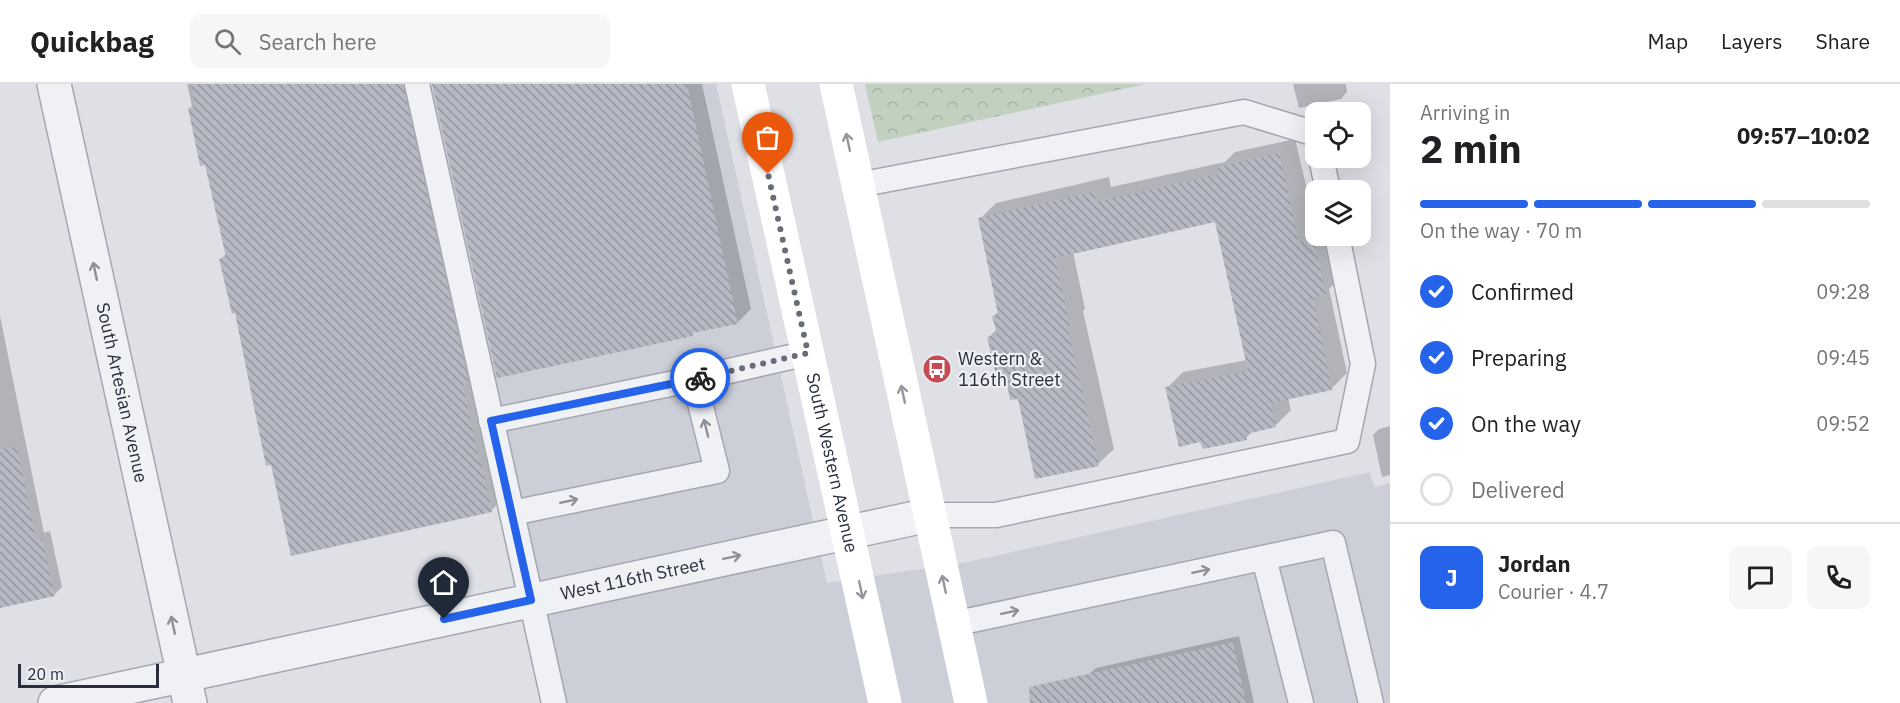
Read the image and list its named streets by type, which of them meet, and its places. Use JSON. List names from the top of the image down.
{
  "streets": {
    "main road": ["South Western Avenue"],
    "street": ["South Artesian Avenue", "West 116th Street"]
  },
  "crossings": [
    ["South Artesian Avenue", "West 116th Street"],
    ["South Western Avenue", "West 116th Street"]
  ],
  "one_way": ["South Artesian Avenue", "West 116th Street"],
  "places": {
    "bus stop": ["Western & 116th Street"]
  },
  "scale_bar": "20 m",
  "page": {
    "header": "Quickbag",
    "search": "Search here",
    "nav": ["Map", "Layers", "Share"],
    "heading": ["2 min", "Arriving in", "09:57–10:02"],
    "panel": ["Jordan", "Courier · 4.7"],
    "bar": "On the way · 70 m",
    "list": [
      ["Confirmed", "09:28"],
      ["Preparing", "09:45"],
      ["On the way", "09:52"],
      "Delivered"
    ],
    "round": "J",
    "scale": "20 m"
  }
}
